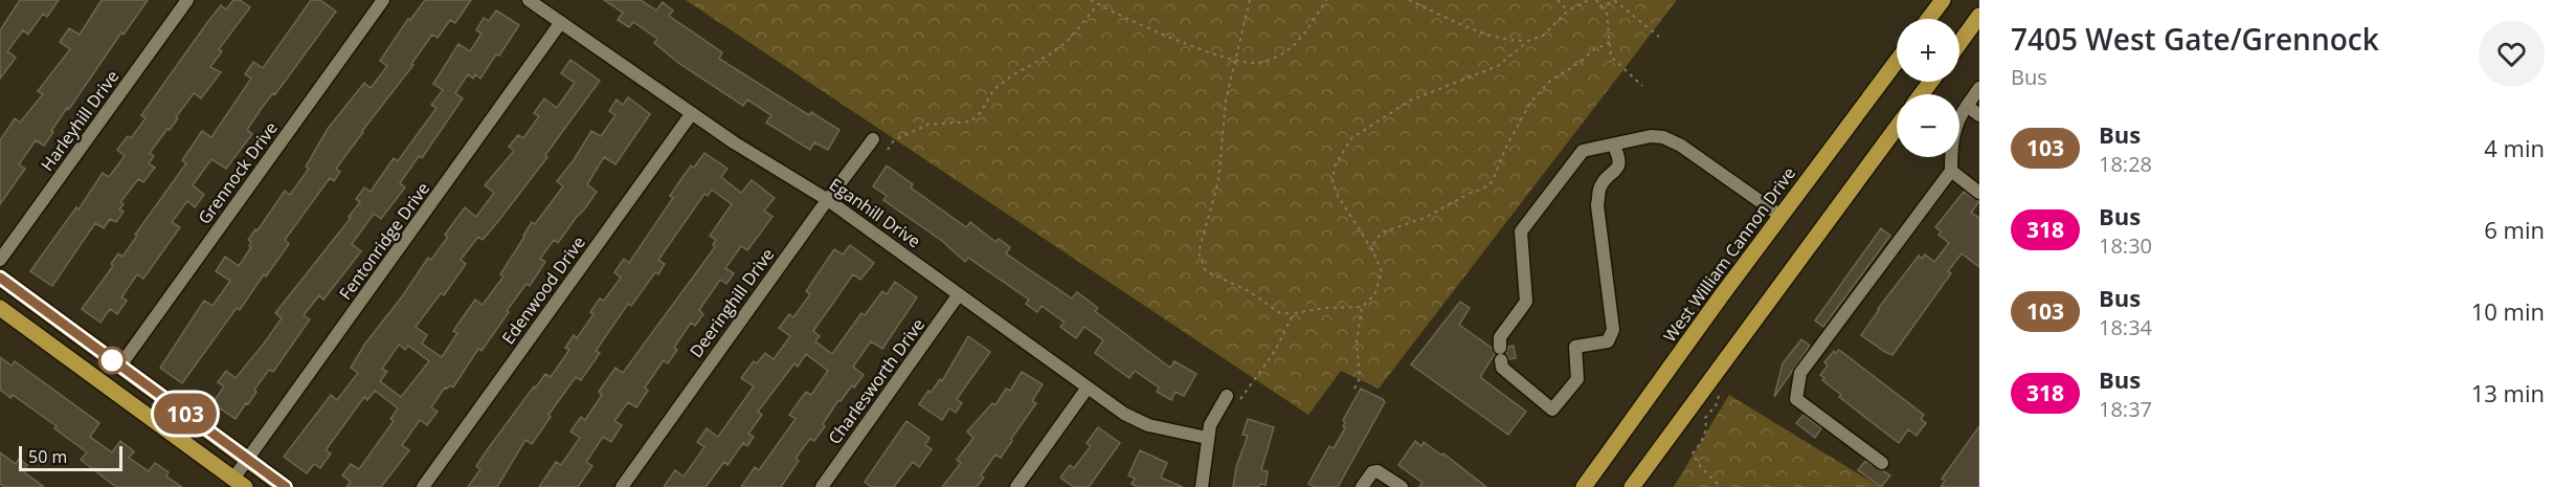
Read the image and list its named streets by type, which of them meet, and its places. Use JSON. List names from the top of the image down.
{
  "streets": {
    "main road": ["West William Cannon Drive"],
    "street": [
      "Harleyhill Drive",
      "Grennock Drive",
      "Eganhill Drive",
      "Fentonridge Drive",
      "Edenwood Drive",
      "Deeringhill Drive",
      "Charlesworth Drive"
    ]
  },
  "crossings": [
    ["Eganhill Drive", "Fentonridge Drive"],
    ["Eganhill Drive", "Edenwood Drive"],
    ["Eganhill Drive", "Deeringhill Drive"],
    ["Eganhill Drive", "Charlesworth Drive"]
  ],
  "lines": ["bus line 103"],
  "scale_bar": "50 m",
  "page": {
    "on_map": "103",
    "heading": ["7405 West Gate/Grennock", "Bus"],
    "map_buttons": ["+", "−"],
    "list": [
      {
        "mark": "103",
        "name": "Bus",
        "note": "18:28",
        "value": "4 min"
      },
      {
        "mark": "318",
        "name": "Bus",
        "note": "18:30",
        "value": "6 min"
      },
      {
        "mark": "103",
        "name": "Bus",
        "note": "18:34",
        "value": "10 min"
      },
      {
        "mark": "318",
        "name": "Bus",
        "note": "18:37",
        "value": "13 min"
      }
    ],
    "scale": "50 m"
  }
}
